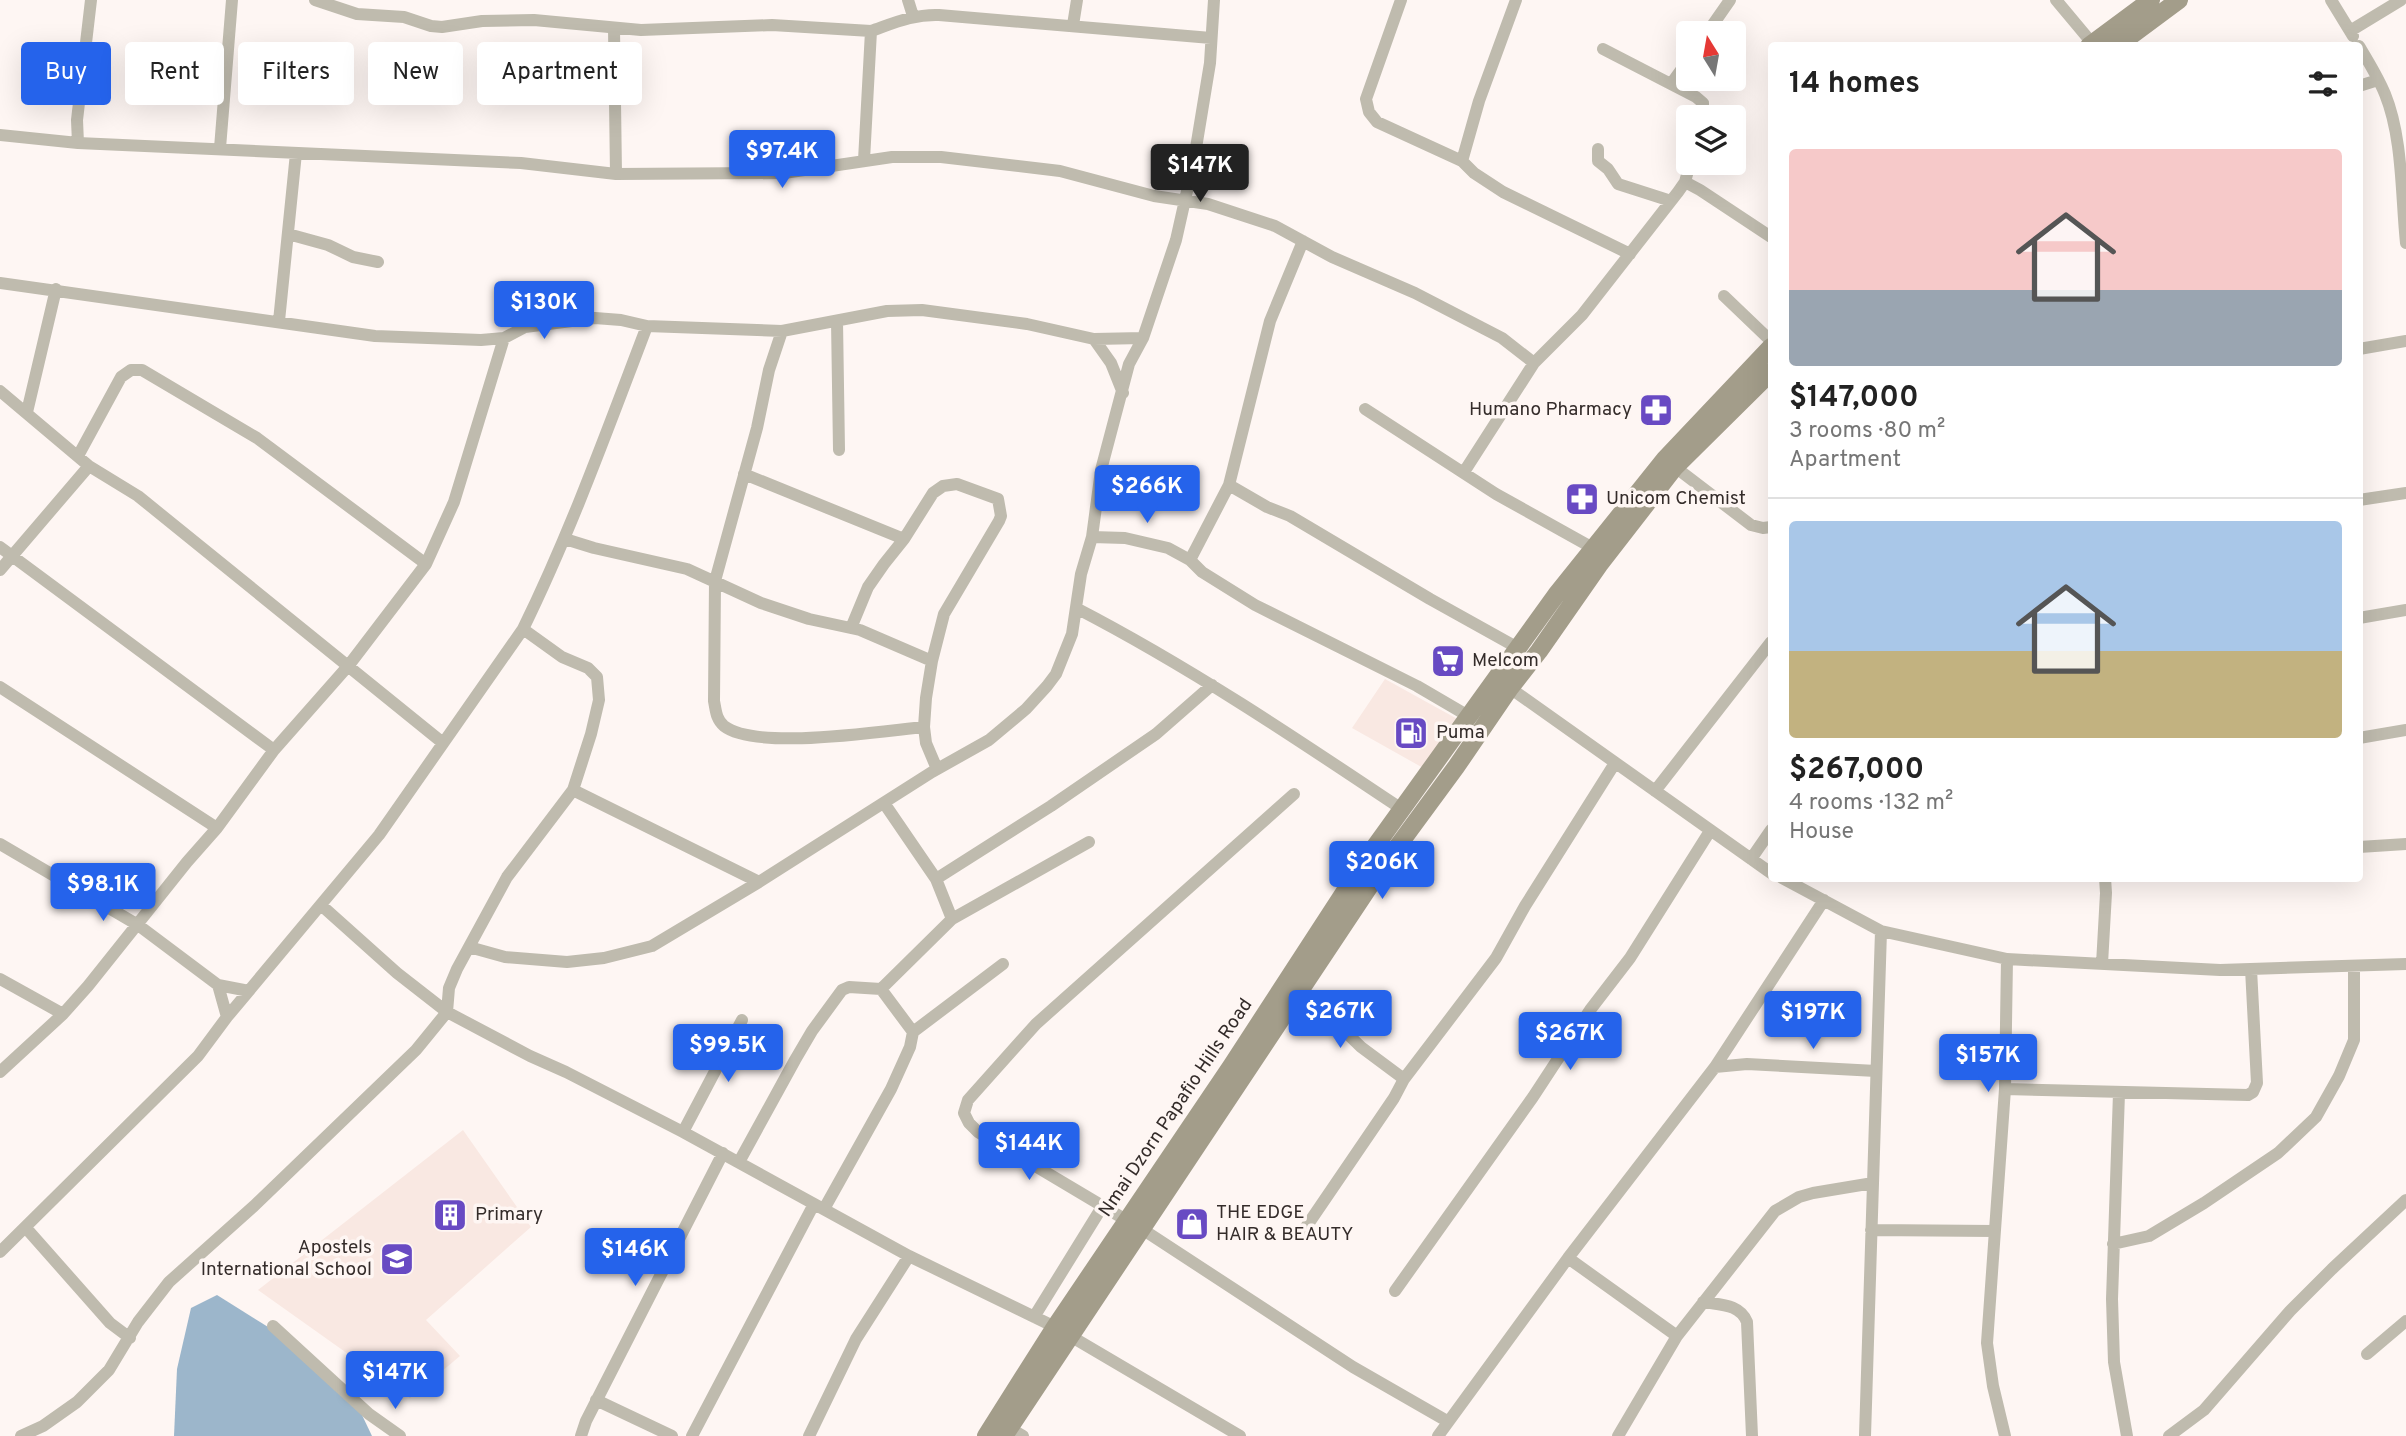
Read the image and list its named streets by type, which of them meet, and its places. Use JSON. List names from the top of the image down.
{
  "streets": {
    "street": ["Nmai Dzorn Papafio Hills Road"]
  },
  "places": {
    "pharmacy": ["Humano Pharmacy", "Unicom Chemist"],
    "supermarket": ["Melcom"],
    "fuel station": ["Puma"],
    "building": ["Primary"],
    "shop": ["THE EDGE HAIR & BEAUTY"],
    "school or university": ["Apostels International School"]
  },
  "north": "top",
  "page": {
    "chip": [
      "Buy",
      "Rent",
      "Filters",
      "New",
      "Apartment"
    ],
    "heading": "14 homes",
    "list": [
      {
        "name": "$147,000",
        "note": "3 rooms · 80 m² · Apartment"
      },
      {
        "name": "$267,000",
        "note": "4 rooms · 132 m² · House"
      }
    ],
    "price": [
      "$97.4K",
      "$147K",
      "$130K",
      "$266K",
      "$206K",
      "$98.1K",
      "$267K",
      "$197K",
      "$267K",
      "$99.5K",
      "$157K",
      "$144K",
      "$146K",
      "$147K"
    ]
  }
}
